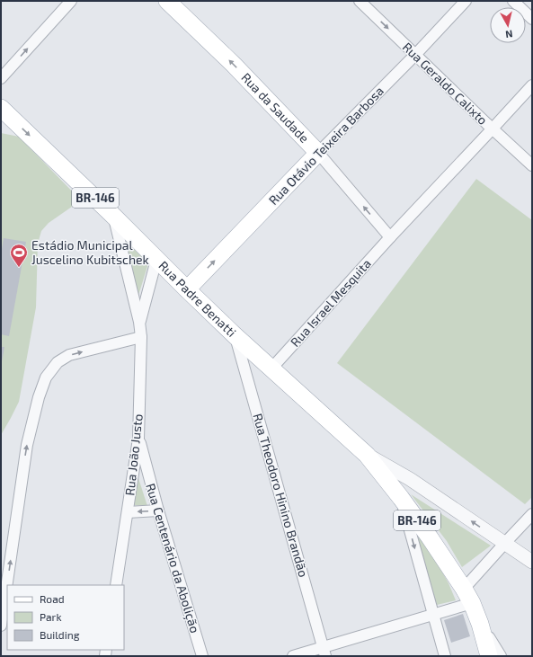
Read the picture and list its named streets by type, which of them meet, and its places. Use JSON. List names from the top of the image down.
{
  "streets": {
    "main road": [
      "Rua da Saudade",
      "Rua Otávio Teixeira Barbosa",
      "BR-146",
      "Rua Padre Benatti"
    ],
    "street": [
      "Rua Geraldo Calixto",
      "Rua Israel Mesquita",
      "Rua João Justo",
      "Rua Theodoro Hinino Brandão",
      "Rua Centenário da Abolição"
    ]
  },
  "crossings": [
    ["Rua Geraldo Calixto", "Rua Otávio Teixeira Barbosa"],
    ["Rua Geraldo Calixto", "Rua Israel Mesquita"],
    ["Rua da Saudade", "Rua Otávio Teixeira Barbosa"],
    ["Rua da Saudade", "Rua Israel Mesquita"],
    ["Rua Otávio Teixeira Barbosa", "Rua Padre Benatti"],
    ["BR-146", "Rua Padre Benatti"],
    ["BR-146", "Rua Israel Mesquita"],
    ["Rua Padre Benatti", "Rua Israel Mesquita"],
    ["Rua Padre Benatti", "Rua João Justo"],
    ["Rua Padre Benatti", "Rua Theodoro Hinino Brandão"],
    ["Rua João Justo", "Rua Centenário da Abolição"]
  ],
  "one_way": ["Rua da Saudade", "Rua Otávio Teixeira Barbosa", "Rua Padre Benatti"],
  "places": {
    "sports": ["Estádio Municipal Juscelino Kubitschek"]
  },
  "legend": ["Road", "Park", "Building"],
  "north": "bottom"
}
